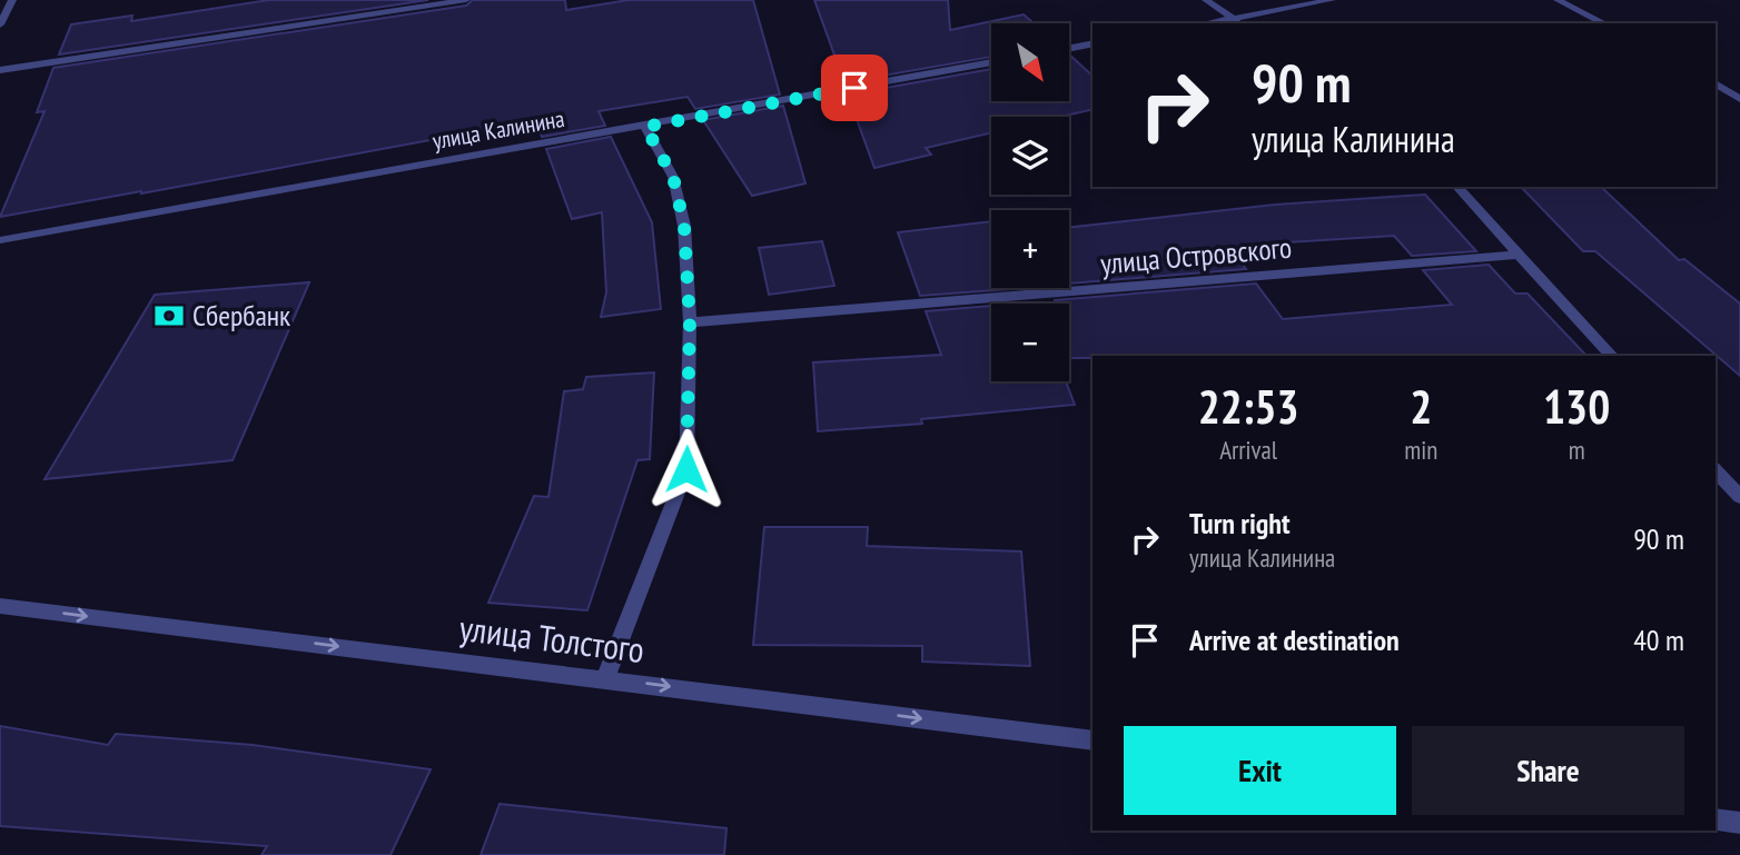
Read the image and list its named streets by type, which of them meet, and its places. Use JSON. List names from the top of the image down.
{
  "streets": {
    "street": ["улица Калинина", "улица Островского", "улица Толстого"]
  },
  "one_way": ["улица Толстого"],
  "places": {
    "bank": ["Сбербанк"]
  },
  "north": "bottom right",
  "page": {
    "map_buttons": ["+", "−"],
    "turn": ["90 m", "улица Калинина"],
    "eta": [
      "22:53",
      "Arrival",
      "2",
      "min",
      "130",
      "m"
    ],
    "list": [
      {
        "name": "Turn right",
        "note": "улица Калинина",
        "value": "90 m"
      },
      {
        "name": "Arrive at destination",
        "value": "40 m"
      }
    ],
    "buttons": ["Exit", "Share"]
  }
}
